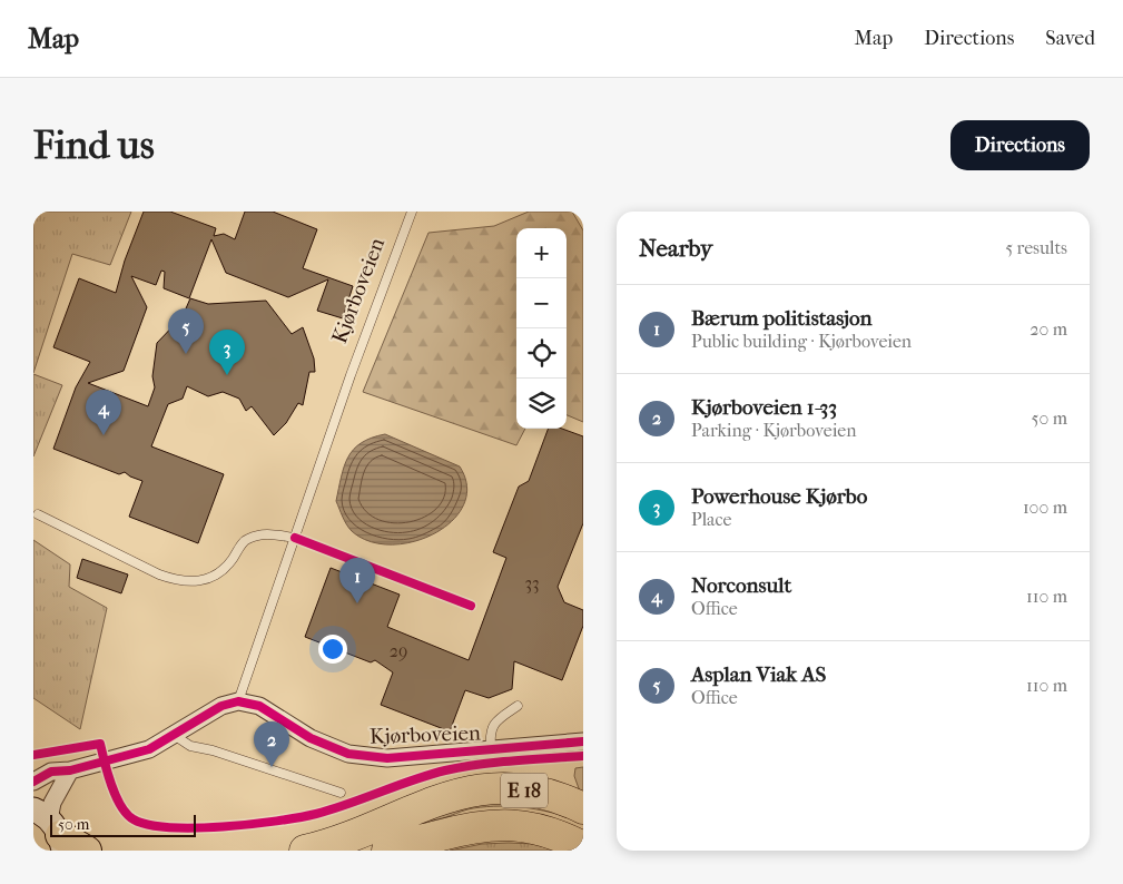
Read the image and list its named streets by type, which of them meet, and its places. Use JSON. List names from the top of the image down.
{
  "streets": {
    "highway": ["E 18"],
    "street": ["Kjørboveien"]
  },
  "house_numbers": ["33", "29"],
  "scale_bar": "50 m",
  "page": {
    "header": "Map",
    "nav": ["Map", "Directions", "Saved"],
    "buttons": "Directions",
    "title": "Find us",
    "heading": ["Nearby", "5 results"],
    "map_buttons": ["+", "−"],
    "list": [
      {
        "mark": "1",
        "name": "Bærum politistasjon",
        "note": "Public building · Kjørboveien",
        "value": "20 m"
      },
      {
        "mark": "2",
        "name": "Kjørboveien 1-33",
        "note": "Parking · Kjørboveien",
        "value": "50 m"
      },
      {
        "mark": "3",
        "name": "Powerhouse Kjørbo",
        "note": "Place",
        "value": "100 m"
      },
      {
        "mark": "4",
        "name": "Norconsult",
        "note": "Office",
        "value": "110 m"
      },
      {
        "mark": "5",
        "name": "Asplan Viak AS",
        "note": "Office",
        "value": "110 m"
      }
    ],
    "pins": [
      "5",
      "3",
      "4",
      "1",
      "2"
    ],
    "scale": "50 m"
  }
}
